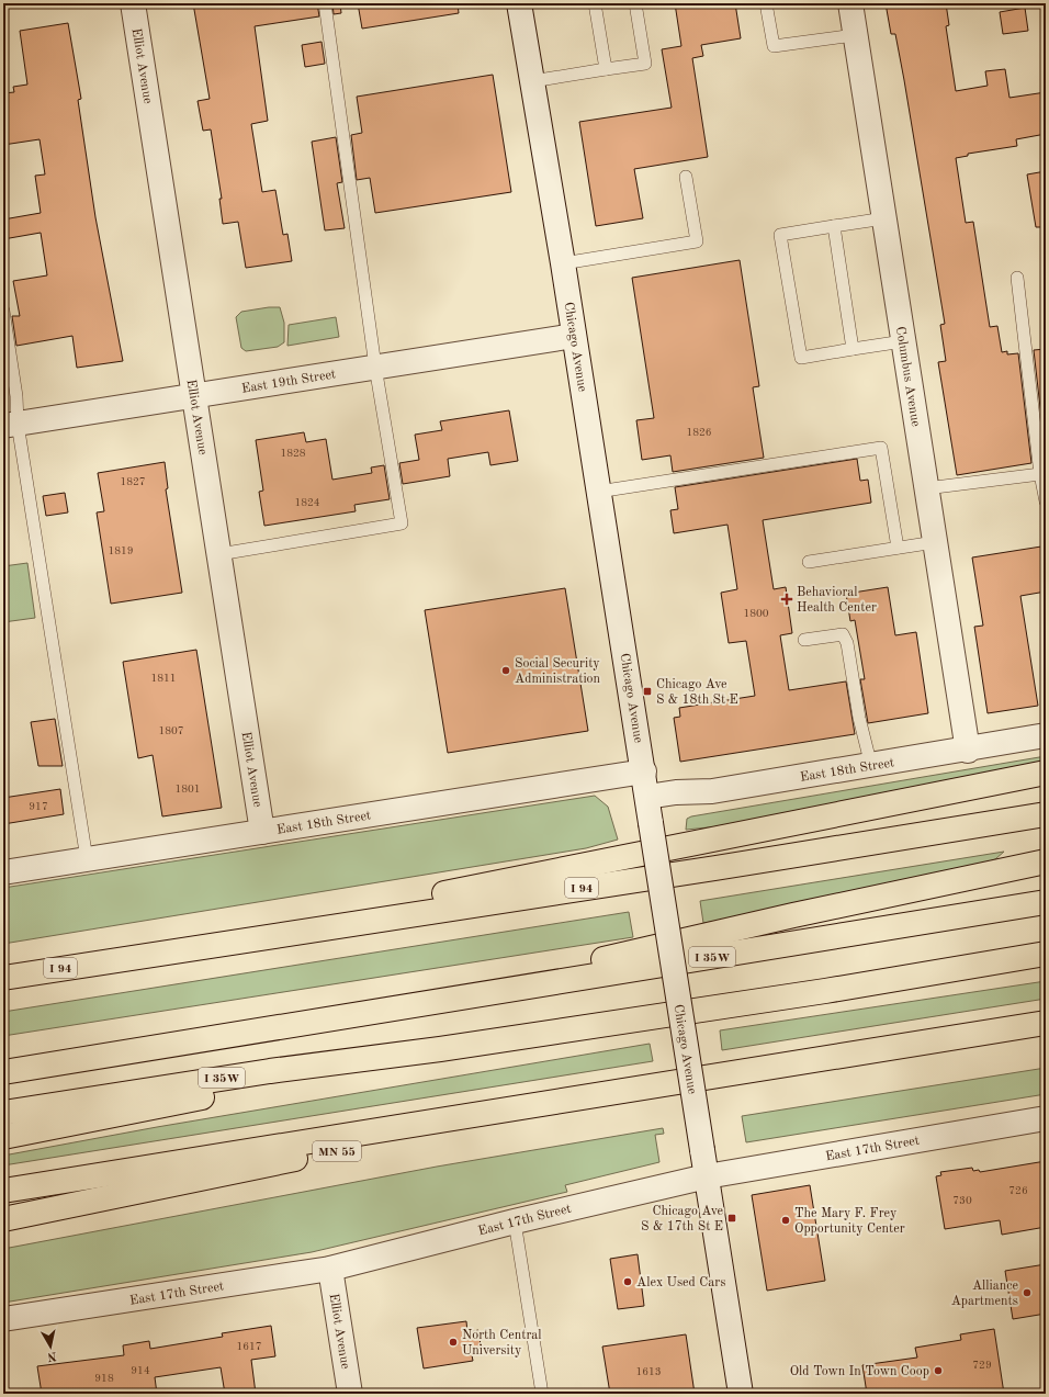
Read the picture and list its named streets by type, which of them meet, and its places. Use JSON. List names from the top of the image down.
{
  "streets": {
    "highway": ["I 94", "I 35W", "MN 55"],
    "street": [
      "Elliot Avenue",
      "Chicago Avenue",
      "Columbus Avenue",
      "East 19th Street",
      "East 18th Street",
      "East 17th Street"
    ]
  },
  "crossings": [
    ["Elliot Avenue", "East 19th Street"],
    ["Elliot Avenue", "East 18th Street"],
    ["Elliot Avenue", "East 17th Street"],
    ["Chicago Avenue", "East 19th Street"],
    ["Chicago Avenue", "East 18th Street"],
    ["Chicago Avenue", "East 17th Street"],
    ["Columbus Avenue", "East 18th Street"]
  ],
  "places": {
    "health": ["Behavioral Health Center"],
    "other": [
      "Social Security Administration",
      "The Mary F. Frey Opportunity Center",
      "Alex Used Cars",
      "Alliance Apartments",
      "North Central University",
      "Old Town In Town Coop"
    ],
    "transit": ["Chicago Ave S & 18th St E", "Chicago Ave S & 17th St E"]
  },
  "house_numbers": [
    "1826",
    "1828",
    "1827",
    "1824",
    "1819",
    "1800",
    "1811",
    "1807",
    "1801",
    "917",
    "726",
    "730",
    "1617",
    "729",
    "914",
    "1613",
    "918"
  ],
  "north": "bottom"
}
